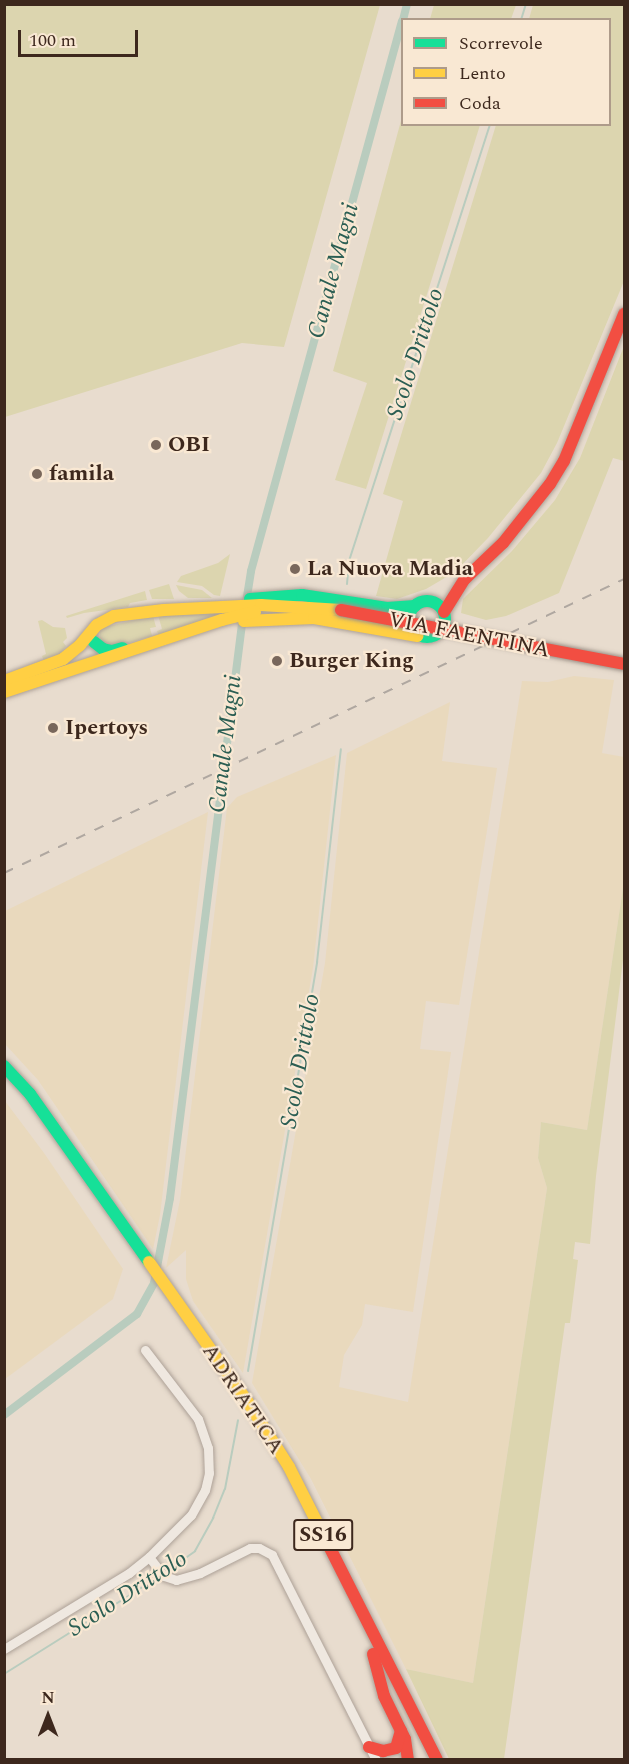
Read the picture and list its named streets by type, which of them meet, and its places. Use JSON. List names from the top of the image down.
{
  "streets": {
    "main road": ["VIA FAENTINA", "ADRIATICA", "SS16"]
  },
  "water": ["Canale Magni", "Scolo Drittolo"],
  "places": [
    "OBI",
    "famila",
    "La Nuova Madia",
    "Burger King",
    "Ipertoys"
  ],
  "legend": ["Scorrevole", "Lento", "Coda"],
  "scale_bar": "100 m",
  "north": "top"
}
